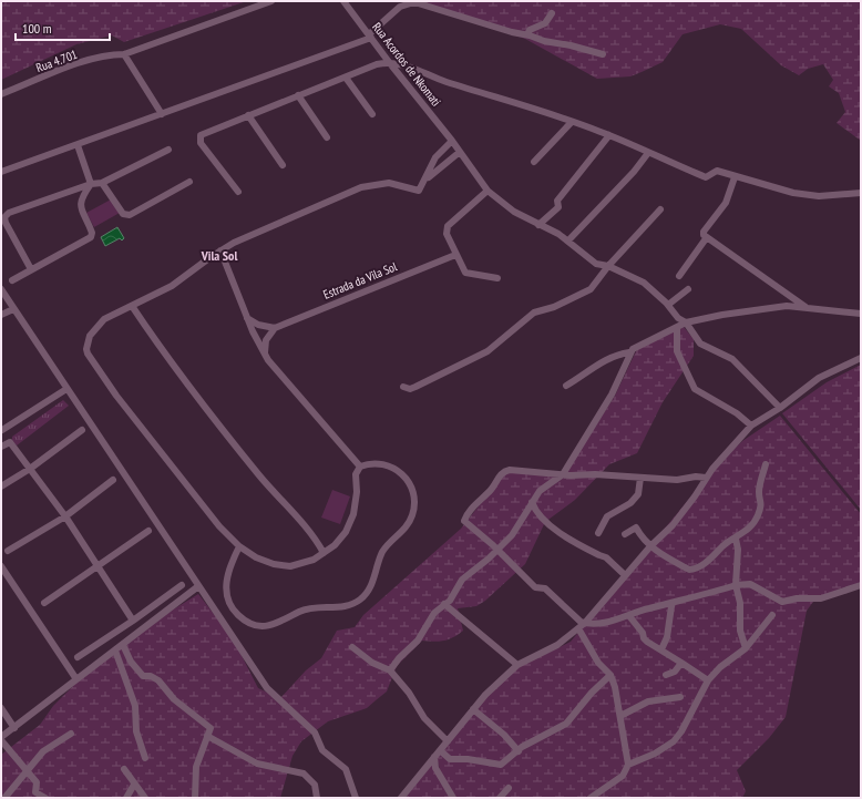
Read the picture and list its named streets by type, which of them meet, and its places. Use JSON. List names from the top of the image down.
{
  "streets": {
    "street": ["Rua 4.701", "Rua Acordos de Nkomati", "Estrada da Vila Sol"]
  },
  "districts": ["Vila Sol"],
  "scale_bar": "100 m"
}
